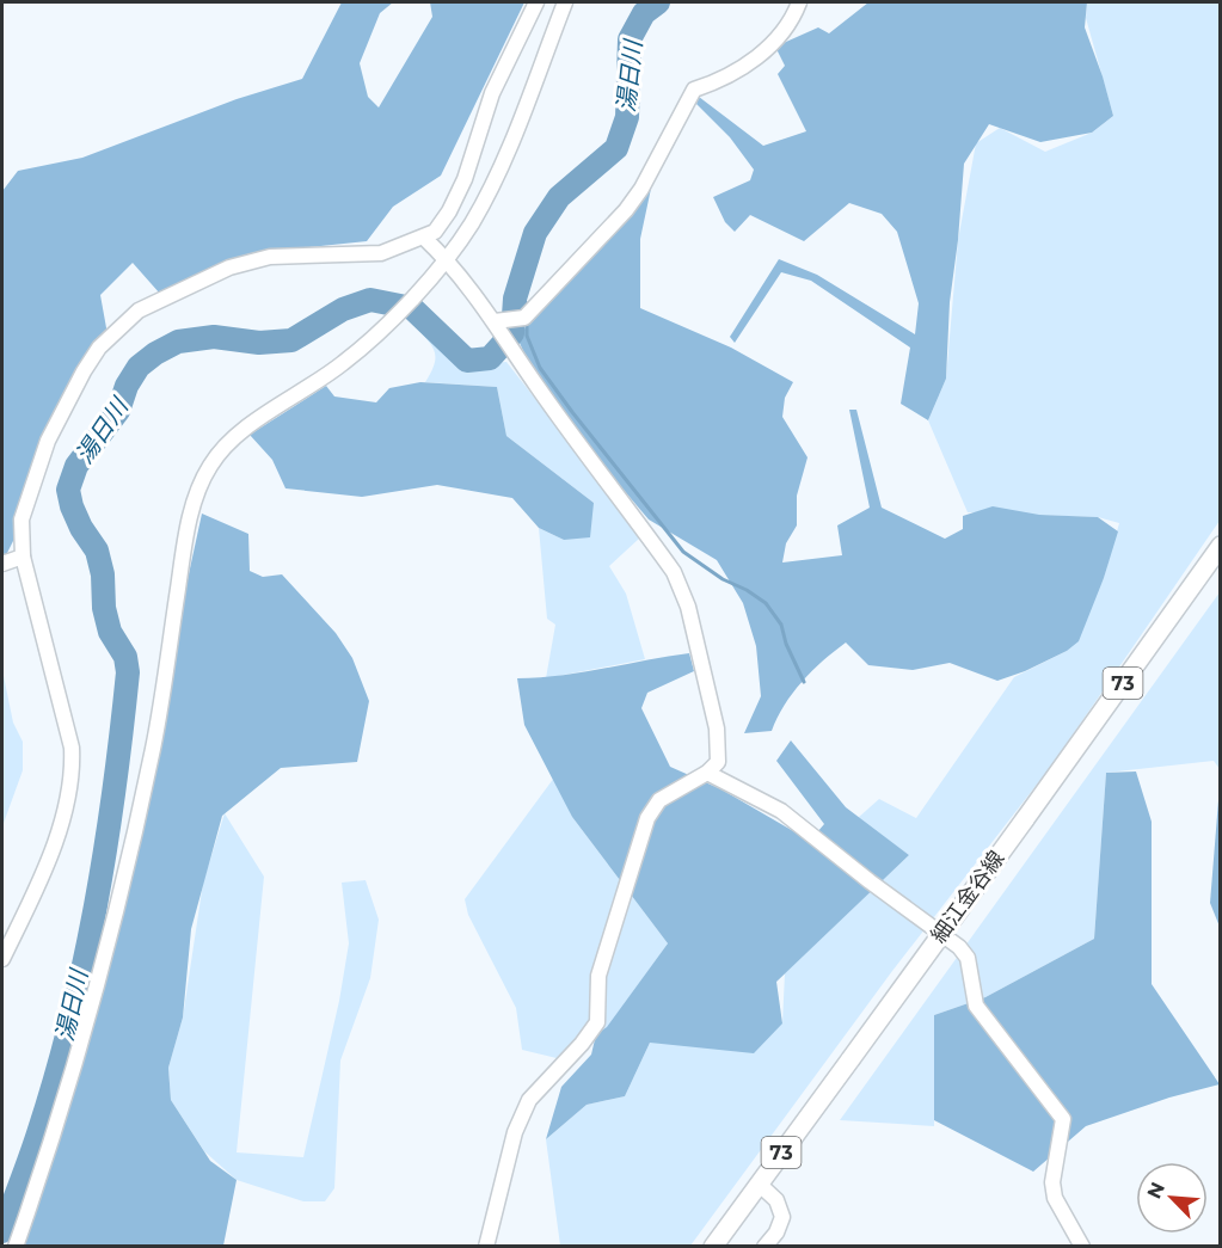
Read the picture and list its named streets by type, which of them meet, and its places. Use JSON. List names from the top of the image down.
{
  "streets": {
    "main road": ["73", "細江金谷線"]
  },
  "water": ["湯日川"],
  "north": "top left"
}
